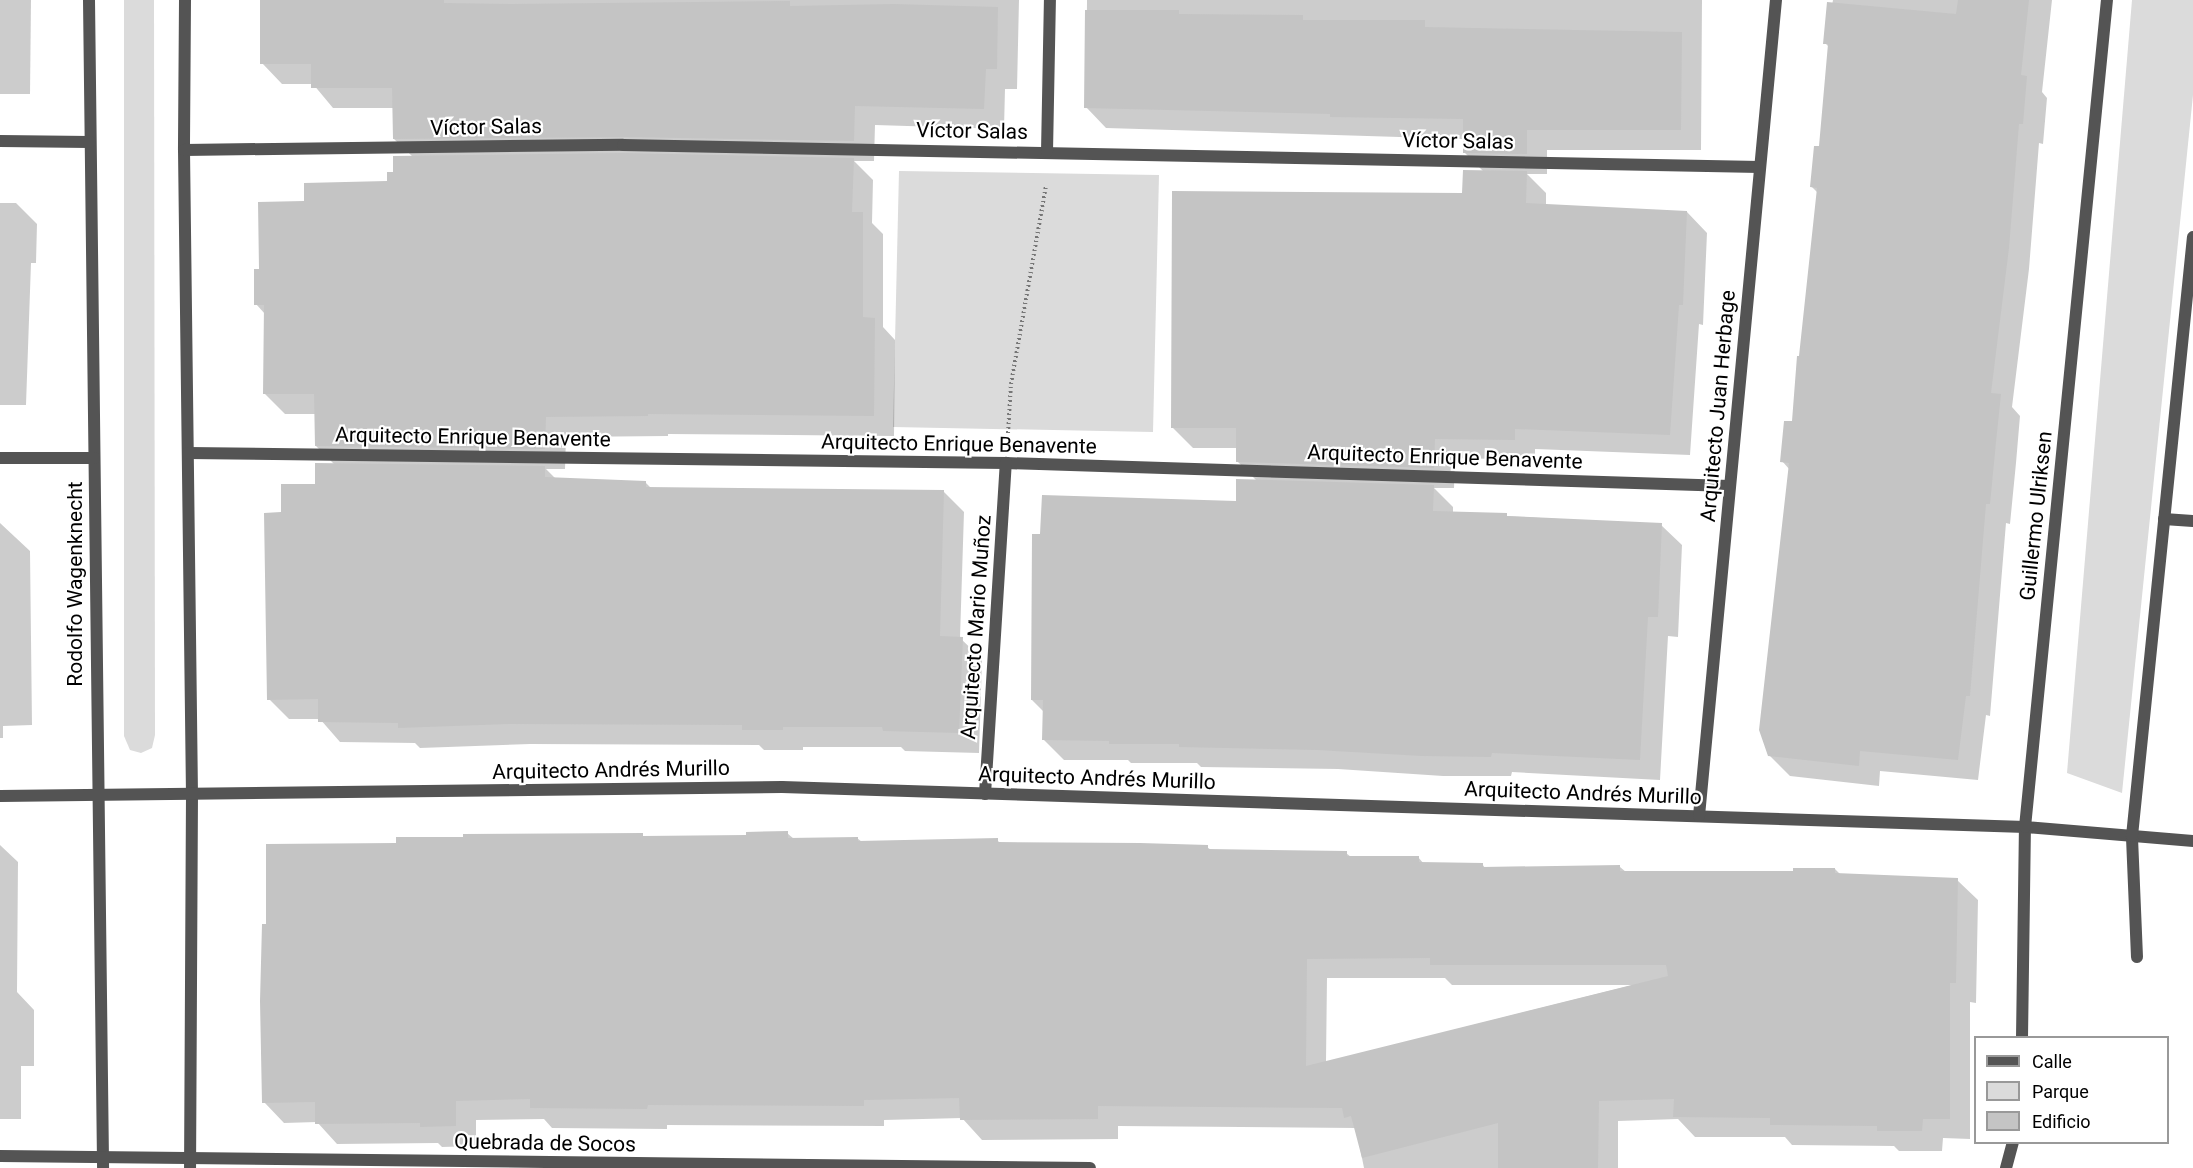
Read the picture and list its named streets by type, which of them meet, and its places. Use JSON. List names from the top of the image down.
{
  "streets": {
    "street": [
      "Víctor Salas",
      "Arquitecto Juan Herbage",
      "Arquitecto Enrique Benavente",
      "Guillermo Ulriksen",
      "Rodolfo Wagenknecht",
      "Arquitecto Mario Muñoz",
      "Arquitecto Andrés Murillo",
      "Quebrada de Socos"
    ]
  },
  "crossings": [
    ["Víctor Salas", "Arquitecto Juan Herbage"],
    ["Arquitecto Juan Herbage", "Arquitecto Enrique Benavente"],
    ["Arquitecto Juan Herbage", "Arquitecto Andrés Murillo"],
    ["Arquitecto Enrique Benavente", "Arquitecto Mario Muñoz"],
    ["Guillermo Ulriksen", "Arquitecto Andrés Murillo"],
    ["Rodolfo Wagenknecht", "Arquitecto Andrés Murillo"],
    ["Rodolfo Wagenknecht", "Quebrada de Socos"],
    ["Arquitecto Mario Muñoz", "Arquitecto Andrés Murillo"]
  ],
  "legend": ["Calle", "Parque", "Edificio"]
}
